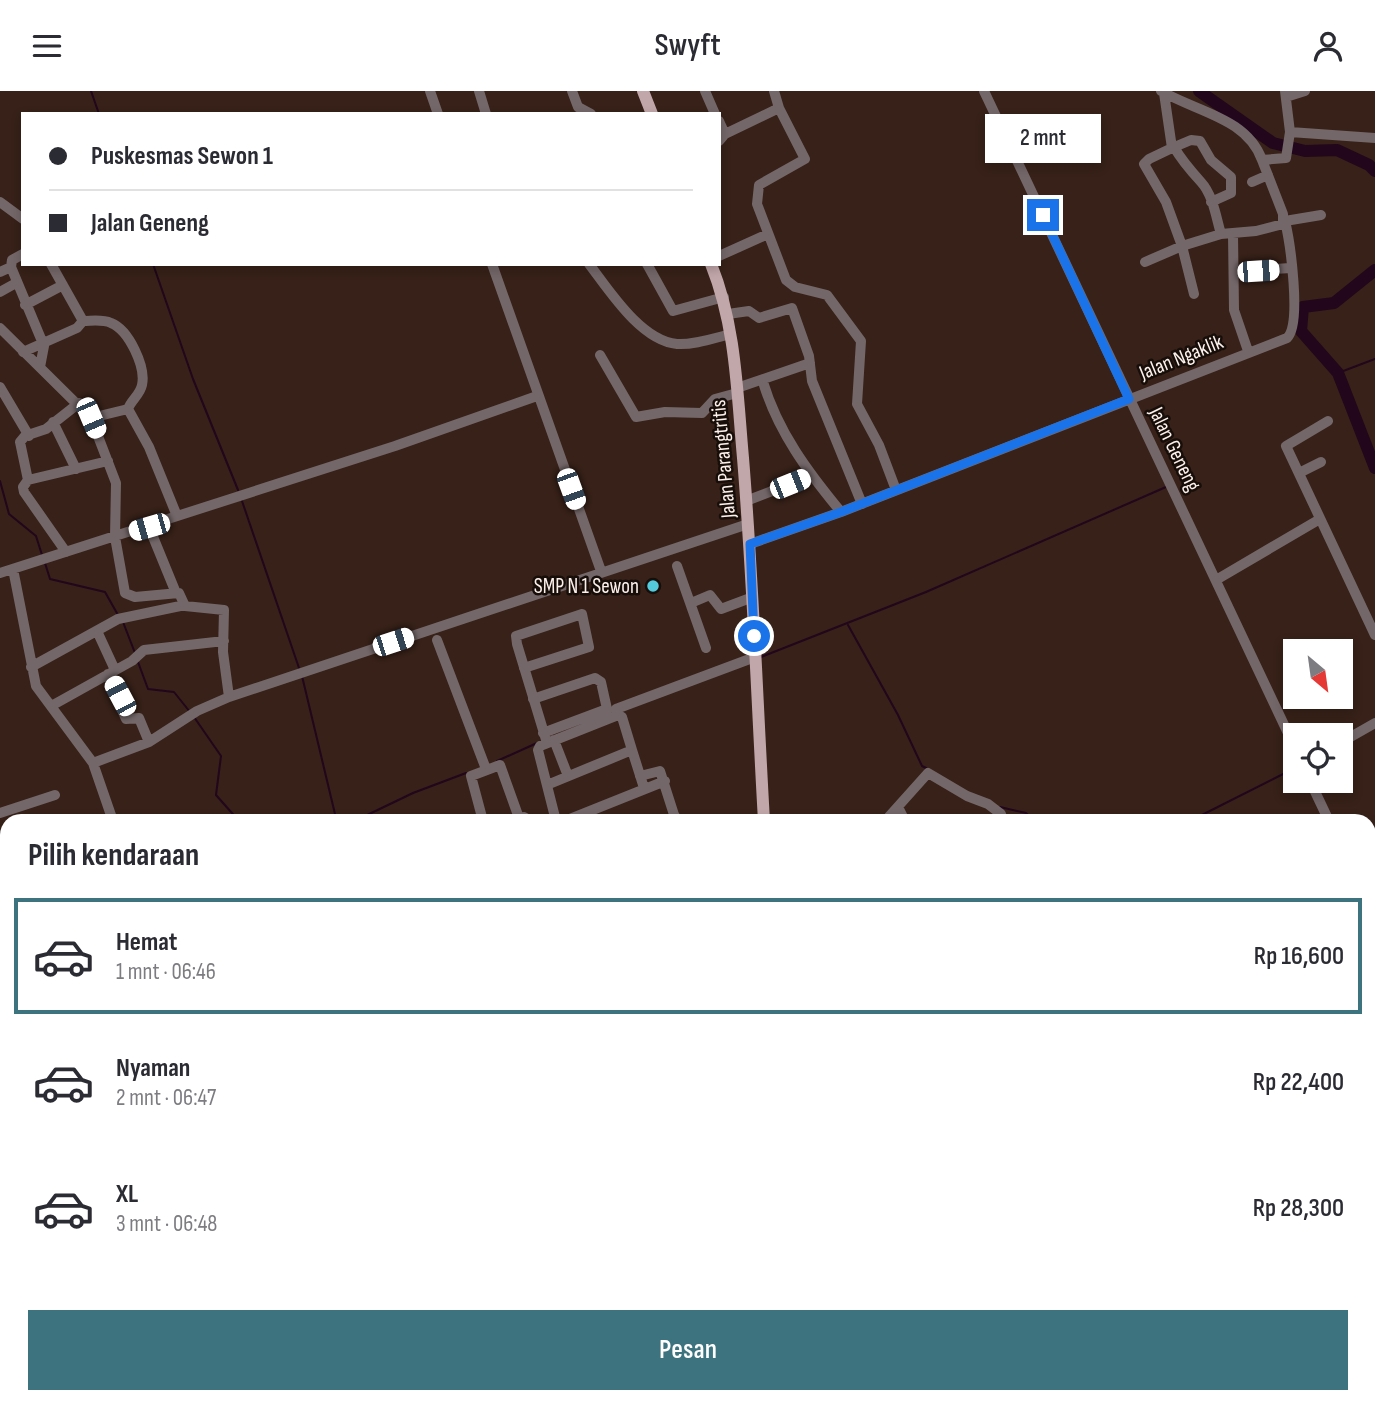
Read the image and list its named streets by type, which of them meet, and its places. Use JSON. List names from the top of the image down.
{
  "streets": {
    "main road": ["Jalan Parangtritis"],
    "street": ["Jalan Ngaklik", "Jalan Geneng"]
  },
  "crossings": [
    ["Jalan Ngaklik", "Jalan Geneng"],
    ["Jalan Ngaklik", "Jalan Parangtritis"]
  ],
  "places": ["SMP N 1 Sewon"],
  "north": "bottom right",
  "page": {
    "header": "Swyft",
    "banner": ["Puskesmas Sewon 1", "Jalan Geneng"],
    "bubble": "2 mnt",
    "heading": "Pilih kendaraan",
    "list": [
      {
        "name": "Hemat",
        "note": "1 mnt · 06:46",
        "value": "Rp 16,600"
      },
      {
        "name": "Nyaman",
        "note": "2 mnt · 06:47",
        "value": "Rp 22,400"
      },
      {
        "name": "XL",
        "note": "3 mnt · 06:48",
        "value": "Rp 28,300"
      }
    ],
    "buttons": "Pesan"
  }
}
